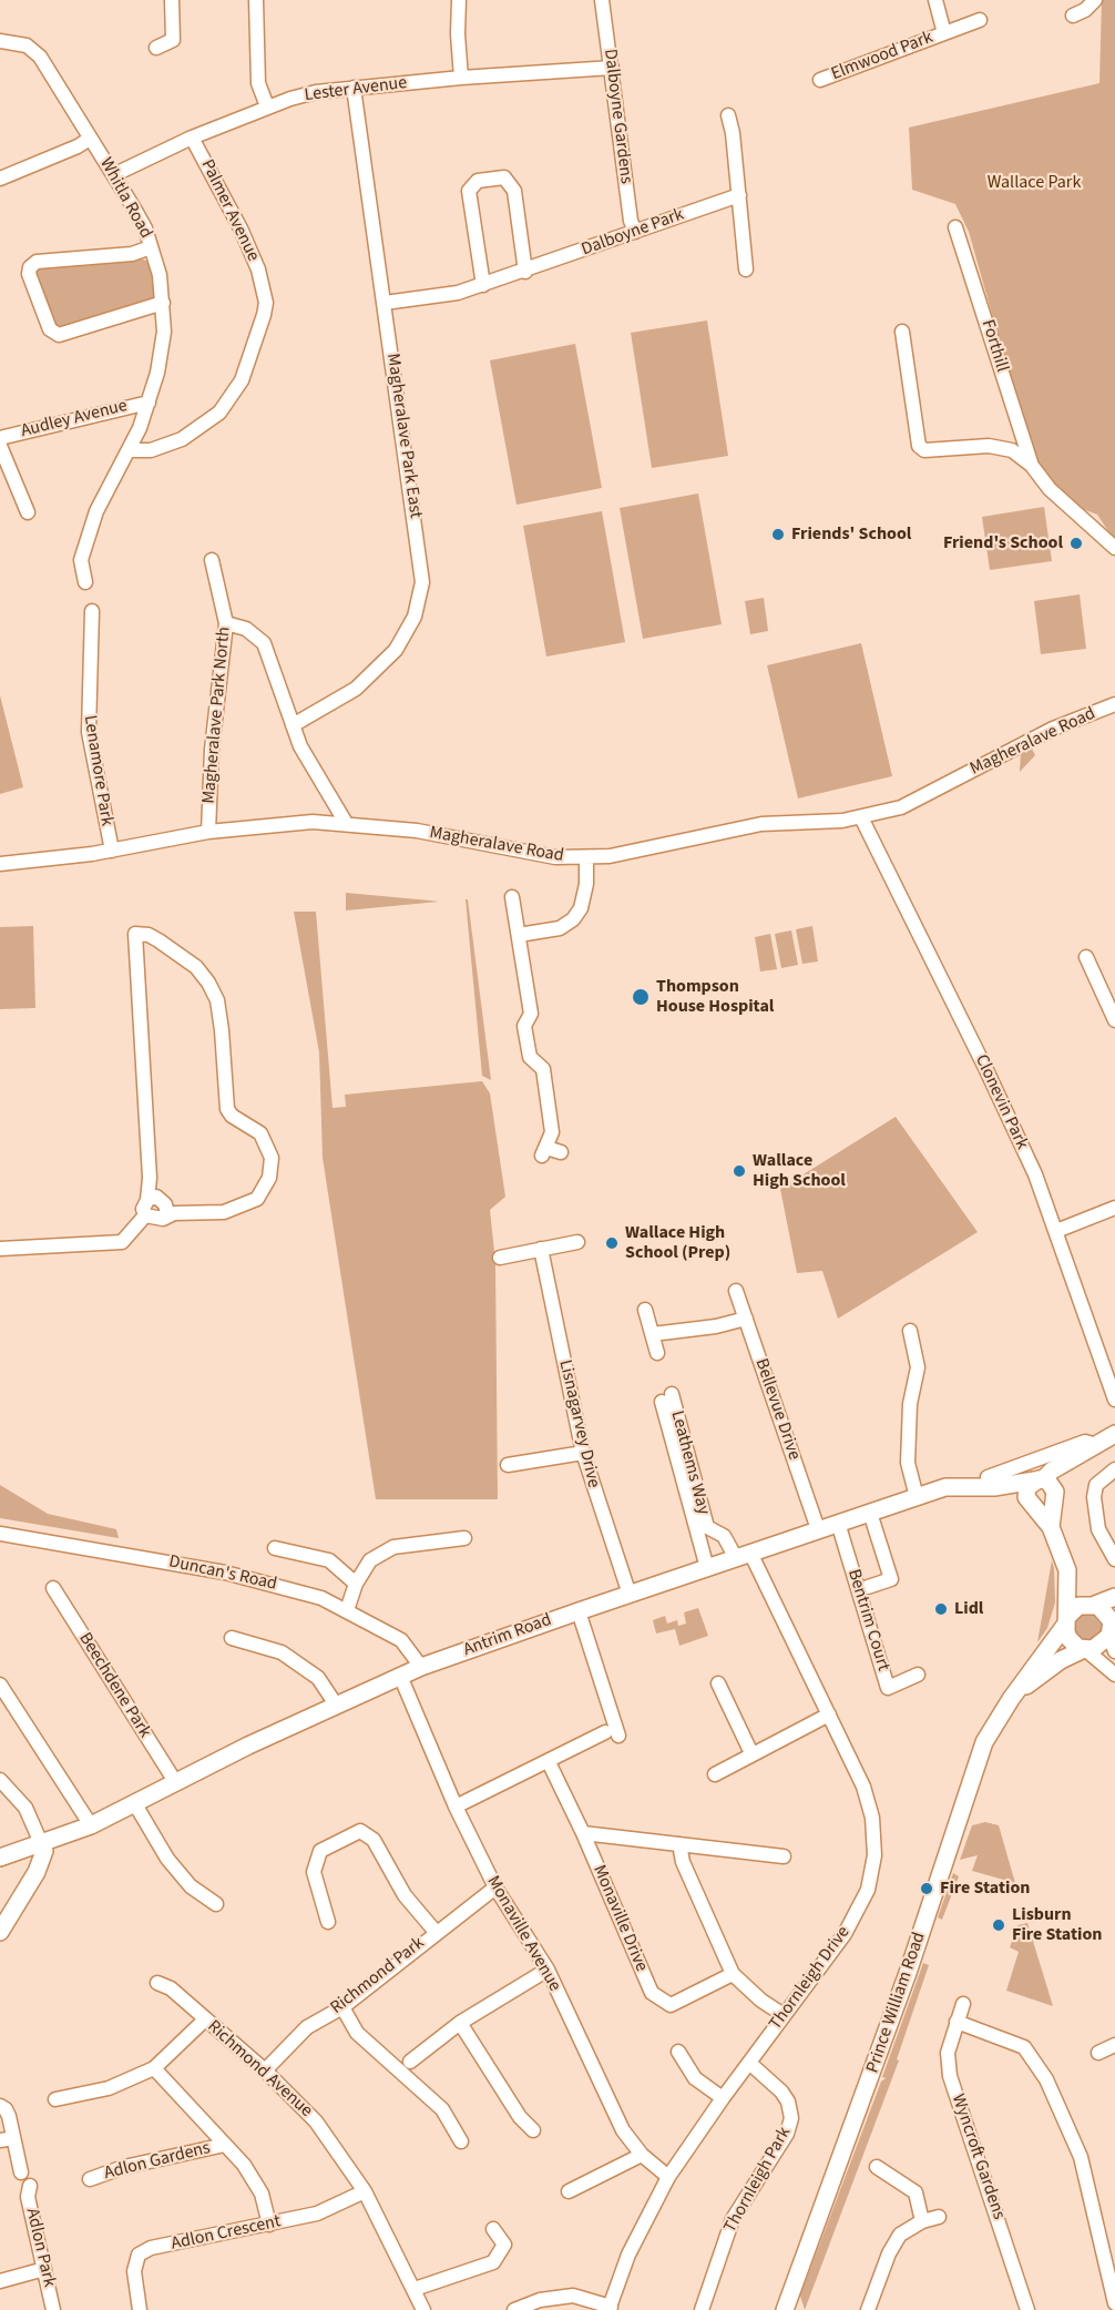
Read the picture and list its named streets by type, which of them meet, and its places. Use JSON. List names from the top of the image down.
{
  "streets": {
    "main road": ["Antrim Road", "Prince William Road"],
    "street": [
      "Elmwood Park",
      "Lester Avenue",
      "Dalboyne Gardens",
      "Whitla Road",
      "Palmer Avenue",
      "Dalboyne Park",
      "Forthill",
      "Audley Avenue",
      "Magheralave Park East",
      "Magheralave Park North",
      "Magheralave Road",
      "Lenamore Park",
      "Clonevin Park",
      "Bellevue Drive",
      "Lisnagarvey Drive",
      "Leathems Way",
      "Duncan's Road",
      "Bentrim Court",
      "Beechdene Park",
      "Monaville Drive",
      "Monaville Avenue",
      "Richmond Park",
      "Thornleigh Drive",
      "Richmond Avenue",
      "Wyncroft Gardens",
      "Adlon Gardens",
      "Thornleigh Park",
      "Adlon Crescent",
      "Adlon Park"
    ]
  },
  "crossings": [
    ["Lester Avenue", "Dalboyne Gardens"],
    ["Lester Avenue", "Whitla Road"],
    ["Lester Avenue", "Palmer Avenue"],
    ["Lester Avenue", "Magheralave Park East"],
    ["Dalboyne Gardens", "Dalboyne Park"],
    ["Whitla Road", "Palmer Avenue"],
    ["Whitla Road", "Audley Avenue"],
    ["Dalboyne Park", "Magheralave Park East"],
    ["Magheralave Park North", "Magheralave Road"],
    ["Magheralave Road", "Lenamore Park"],
    ["Magheralave Road", "Clonevin Park"],
    ["Bellevue Drive", "Antrim Road"],
    ["Lisnagarvey Drive", "Antrim Road"],
    ["Leathems Way", "Antrim Road"],
    ["Leathems Way", "Thornleigh Drive"],
    ["Duncan's Road", "Antrim Road"],
    ["Bentrim Court", "Antrim Road"],
    ["Antrim Road", "Beechdene Park"],
    ["Antrim Road", "Monaville Avenue"],
    ["Antrim Road", "Thornleigh Drive"],
    ["Monaville Avenue", "Richmond Park"],
    ["Monaville Avenue", "Thornleigh Drive"],
    ["Richmond Park", "Richmond Avenue"],
    ["Thornleigh Drive", "Thornleigh Park"],
    ["Richmond Avenue", "Adlon Crescent"],
    ["Adlon Gardens", "Adlon Crescent"]
  ],
  "parks": ["Wallace Park"],
  "places": [
    "Friends' School",
    "Friend's School",
    "Thompson House Hospital",
    "Wallace High School",
    "Wallace High School (Prep)",
    "Lidl",
    "Fire Station",
    "Lisburn Fire Station"
  ]
}
